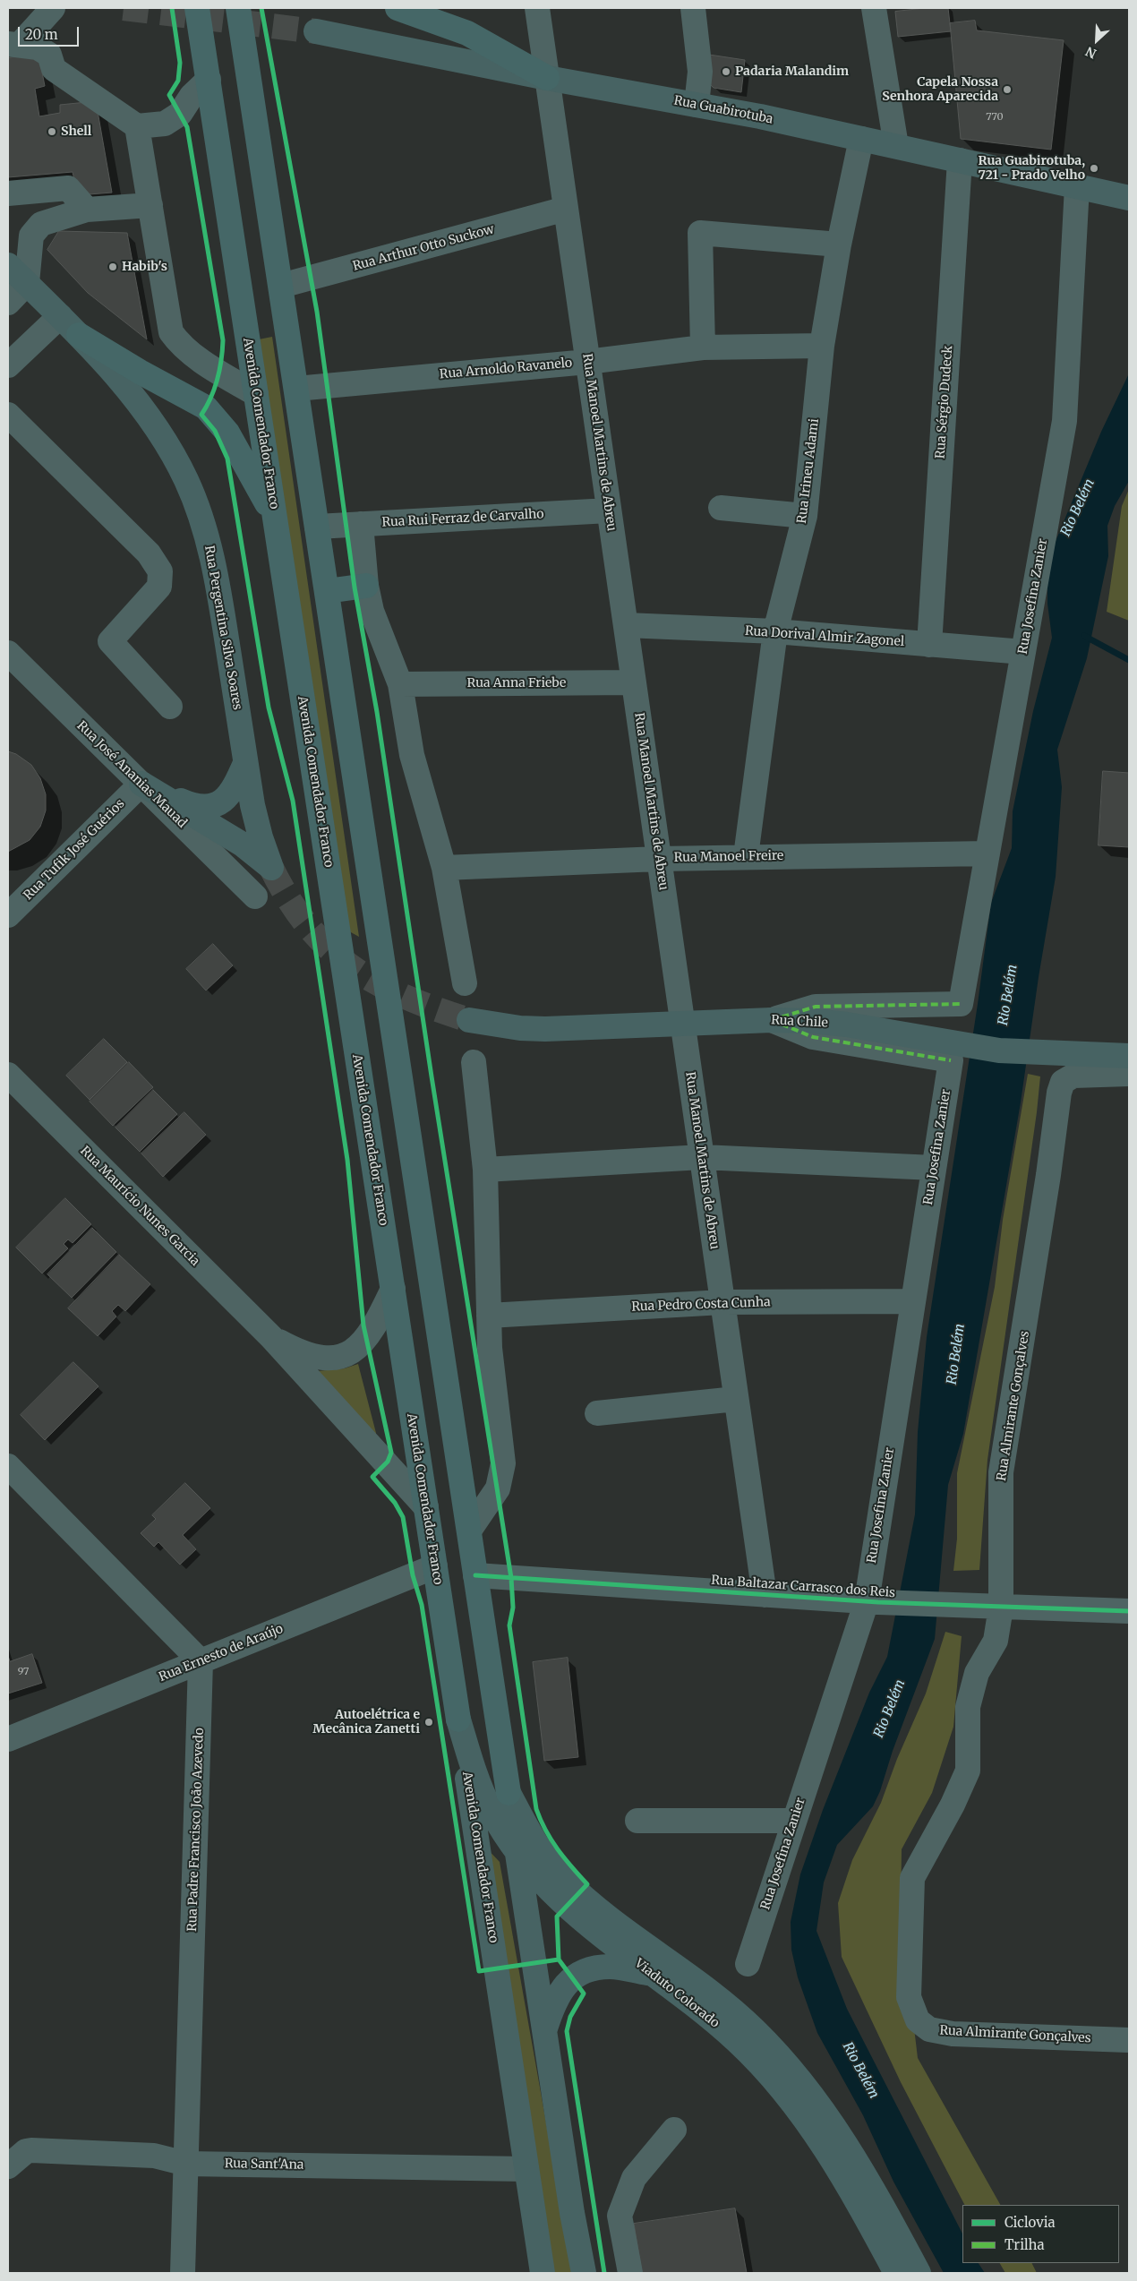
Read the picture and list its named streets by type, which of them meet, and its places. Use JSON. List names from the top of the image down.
{
  "streets": {
    "highway": ["Avenida Comendador Franco"],
    "main road": [
      "Rua Guabirotuba",
      "Rua Pergentina Silva Soares",
      "Rua Chile",
      "Viaduto Colorado"
    ],
    "street": [
      "Rua Arthur Otto Suckow",
      "Rua Arnoldo Ravanelo",
      "Rua Sérgio Dudeck",
      "Rua Manoel Martins de Abreu",
      "Rua Irineu Adami",
      "Rua Rui Ferraz de Carvalho",
      "Rua Josefina Zanier",
      "Rua Dorival Almir Zagonel",
      "Rua Anna Friebe",
      "Rua José Ananias Mauad",
      "Rua Tufik José Guérios",
      "Rua Manoel Freire",
      "Rua Maurício Nunes Garcia",
      "Rua Pedro Costa Cunha",
      "Rua Almirante Gonçalves",
      "Rua Baltazar Carrasco dos Reis",
      "Rua Ernesto de Araújo",
      "Rua Padre Francisco João Azevedo",
      "Rua Sant'Ana"
    ]
  },
  "crossings": [
    ["Rua Guabirotuba", "Rua Sérgio Dudeck"],
    ["Rua Guabirotuba", "Rua Manoel Martins de Abreu"],
    ["Rua Guabirotuba", "Rua Irineu Adami"],
    ["Rua Guabirotuba", "Rua Josefina Zanier"],
    ["Rua Arthur Otto Suckow", "Rua Manoel Martins de Abreu"],
    ["Rua Arnoldo Ravanelo", "Rua Manoel Martins de Abreu"],
    ["Rua Arnoldo Ravanelo", "Rua Irineu Adami"],
    ["Rua Sérgio Dudeck", "Rua Dorival Almir Zagonel"],
    ["Avenida Comendador Franco", "Rua Maurício Nunes Garcia"],
    ["Avenida Comendador Franco", "Rua Ernesto de Araújo"],
    ["Avenida Comendador Franco", "Viaduto Colorado"],
    ["Avenida Comendador Franco", "Rua Sant'Ana"],
    ["Rua Manoel Martins de Abreu", "Rua Rui Ferraz de Carvalho"],
    ["Rua Manoel Martins de Abreu", "Rua Dorival Almir Zagonel"],
    ["Rua Manoel Martins de Abreu", "Rua Anna Friebe"],
    ["Rua Manoel Martins de Abreu", "Rua Manoel Freire"],
    ["Rua Manoel Martins de Abreu", "Rua Chile"],
    ["Rua Manoel Martins de Abreu", "Rua Pedro Costa Cunha"],
    ["Rua Manoel Martins de Abreu", "Rua Baltazar Carrasco dos Reis"],
    ["Rua Irineu Adami", "Rua Dorival Almir Zagonel"],
    ["Rua Irineu Adami", "Rua Manoel Freire"],
    ["Rua Josefina Zanier", "Rua Dorival Almir Zagonel"],
    ["Rua Josefina Zanier", "Rua Manoel Freire"],
    ["Rua Josefina Zanier", "Rua Chile"],
    ["Rua Josefina Zanier", "Rua Pedro Costa Cunha"],
    ["Rua Josefina Zanier", "Rua Baltazar Carrasco dos Reis"],
    ["Rua Pergentina Silva Soares", "Rua José Ananias Mauad"],
    ["Rua Pergentina Silva Soares", "Rua Tufik José Guérios"],
    ["Rua José Ananias Mauad", "Rua Tufik José Guérios"],
    ["Rua Chile", "Rua Almirante Gonçalves"],
    ["Rua Almirante Gonçalves", "Rua Baltazar Carrasco dos Reis"],
    ["Rua Ernesto de Araújo", "Rua Padre Francisco João Azevedo"],
    ["Rua Padre Francisco João Azevedo", "Rua Sant'Ana"]
  ],
  "water": ["Rio Belém"],
  "places": [
    "Padaria Malandim",
    "Capela Nossa Senhora Aparecida",
    "Shell",
    "Rua Guabirotuba, 721 - Prado Velho",
    "Habib's",
    "Autoelétrica e Mecânica Zanetti"
  ],
  "house_numbers": ["770", "97"],
  "legend": ["Ciclovia", "Trilha"],
  "scale_bar": "20 m",
  "north": "bottom left"
}
